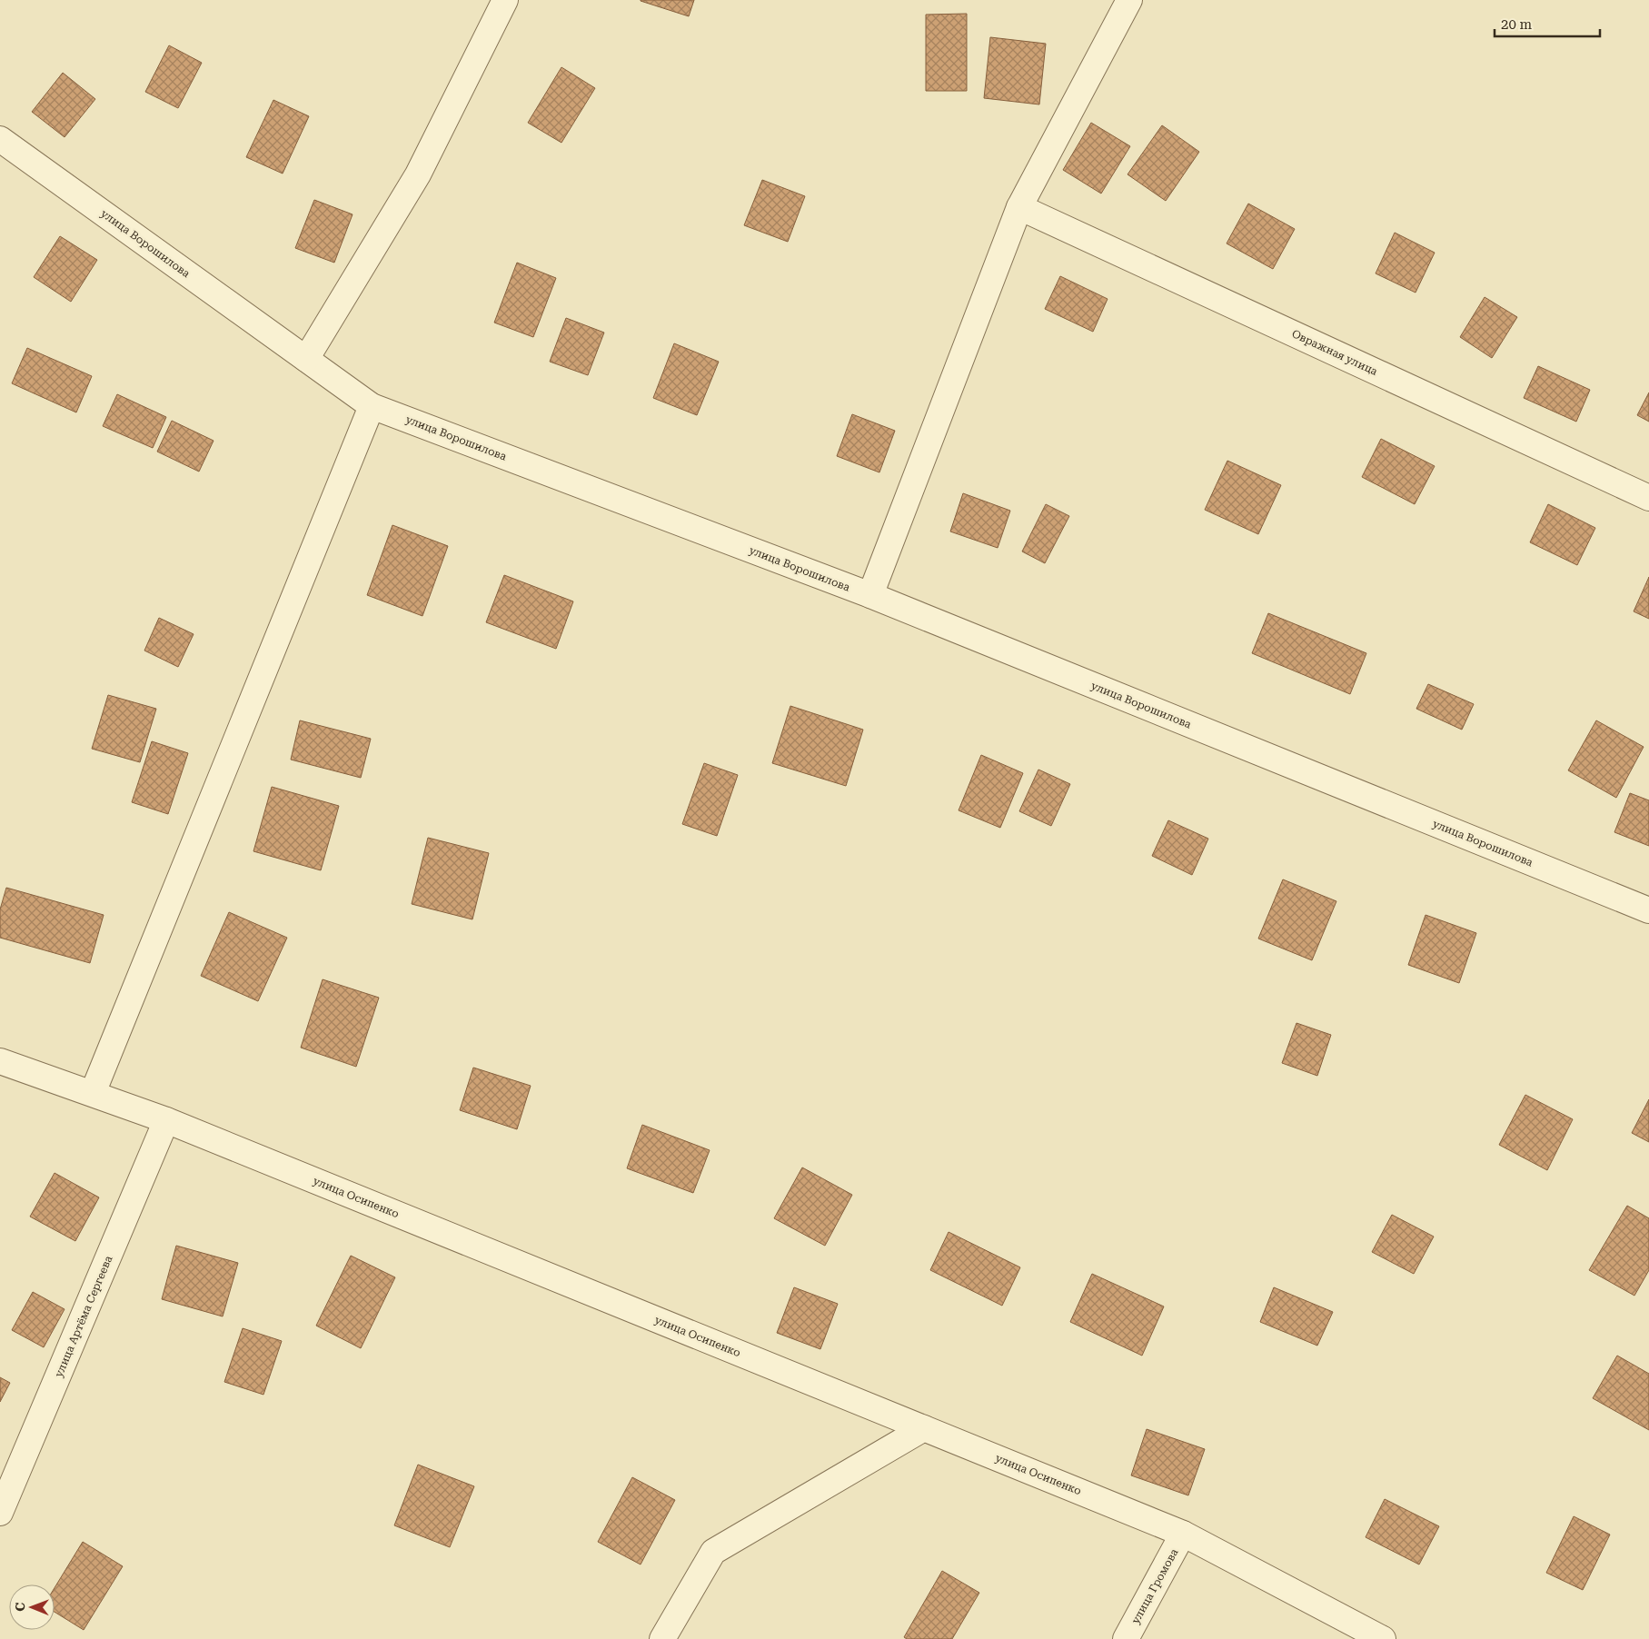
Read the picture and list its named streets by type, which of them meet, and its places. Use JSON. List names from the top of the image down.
{
  "streets": {
    "street": [
      "улица Ворошилова",
      "Овражная улица",
      "улица Осипенко",
      "улица Артёма Сергеева",
      "улица Громова"
    ]
  },
  "crossings": [
    ["улица Осипенко", "улица Артёма Сергеева"],
    ["улица Осипенко", "улица Громова"]
  ],
  "scale_bar": "20 m",
  "north": "left"
}
